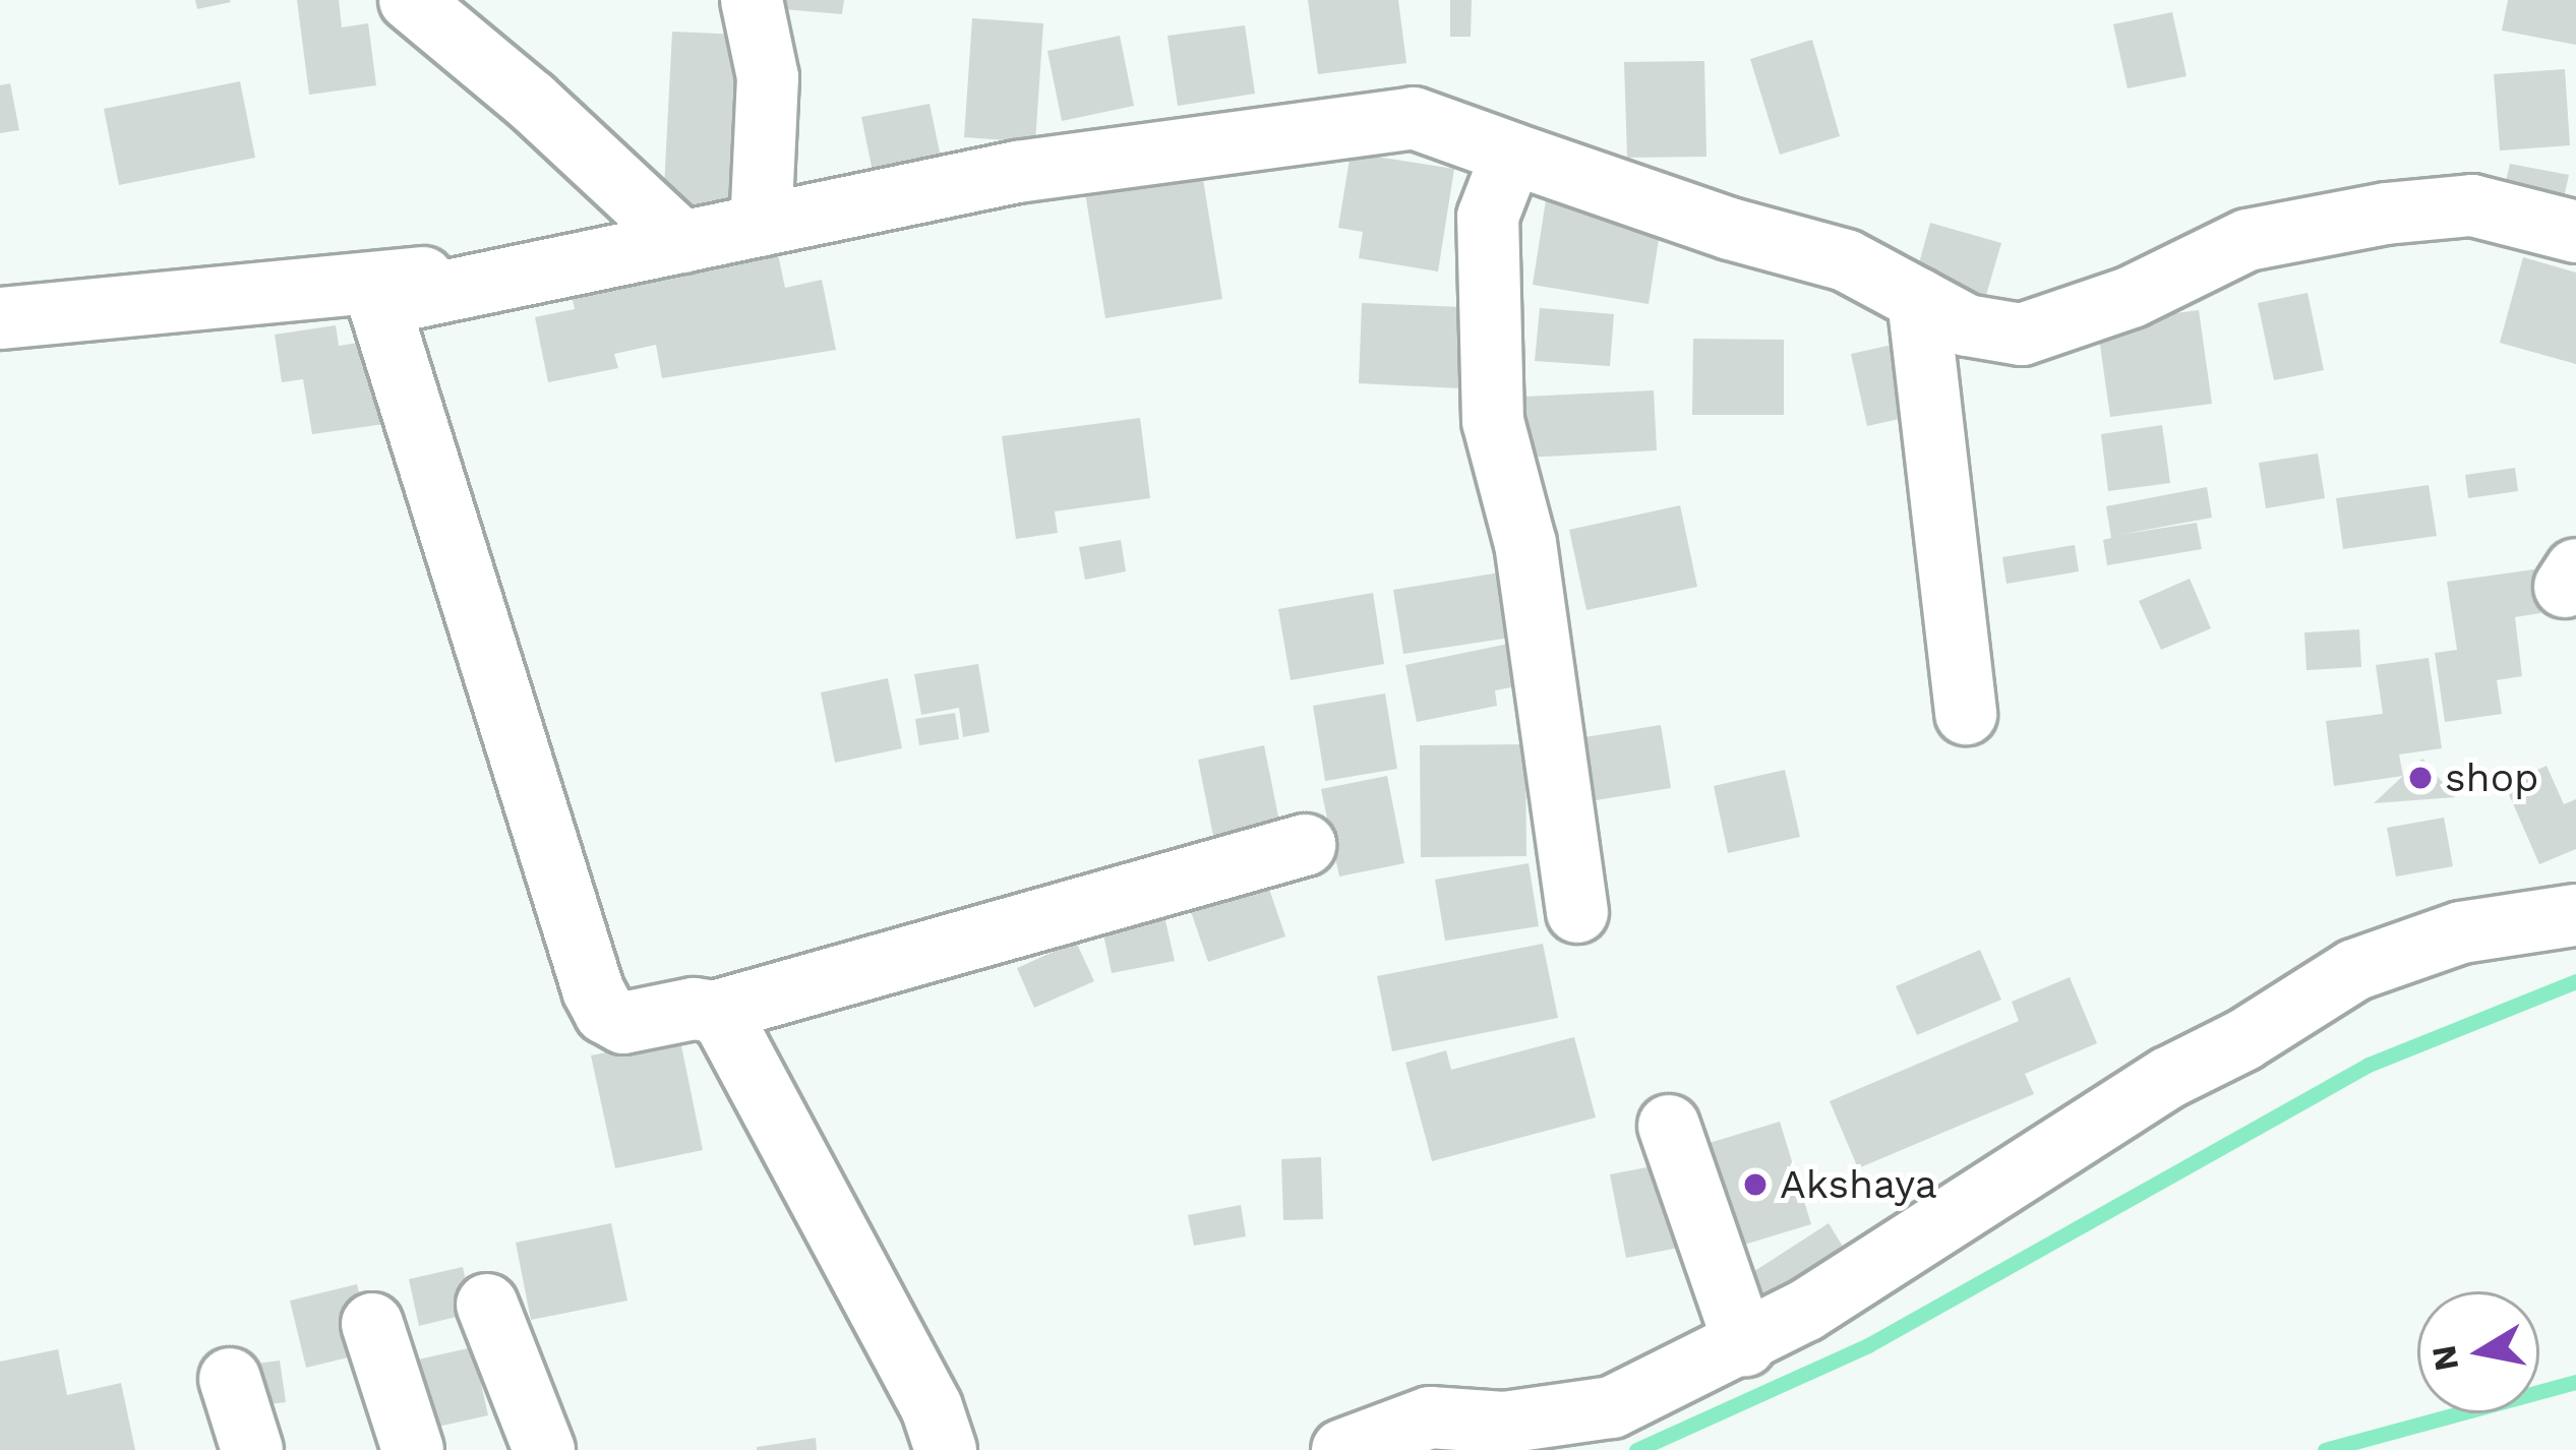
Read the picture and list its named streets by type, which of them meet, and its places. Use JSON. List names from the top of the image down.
{
  "places": ["shop", "Akshaya"],
  "north": "left"
}
